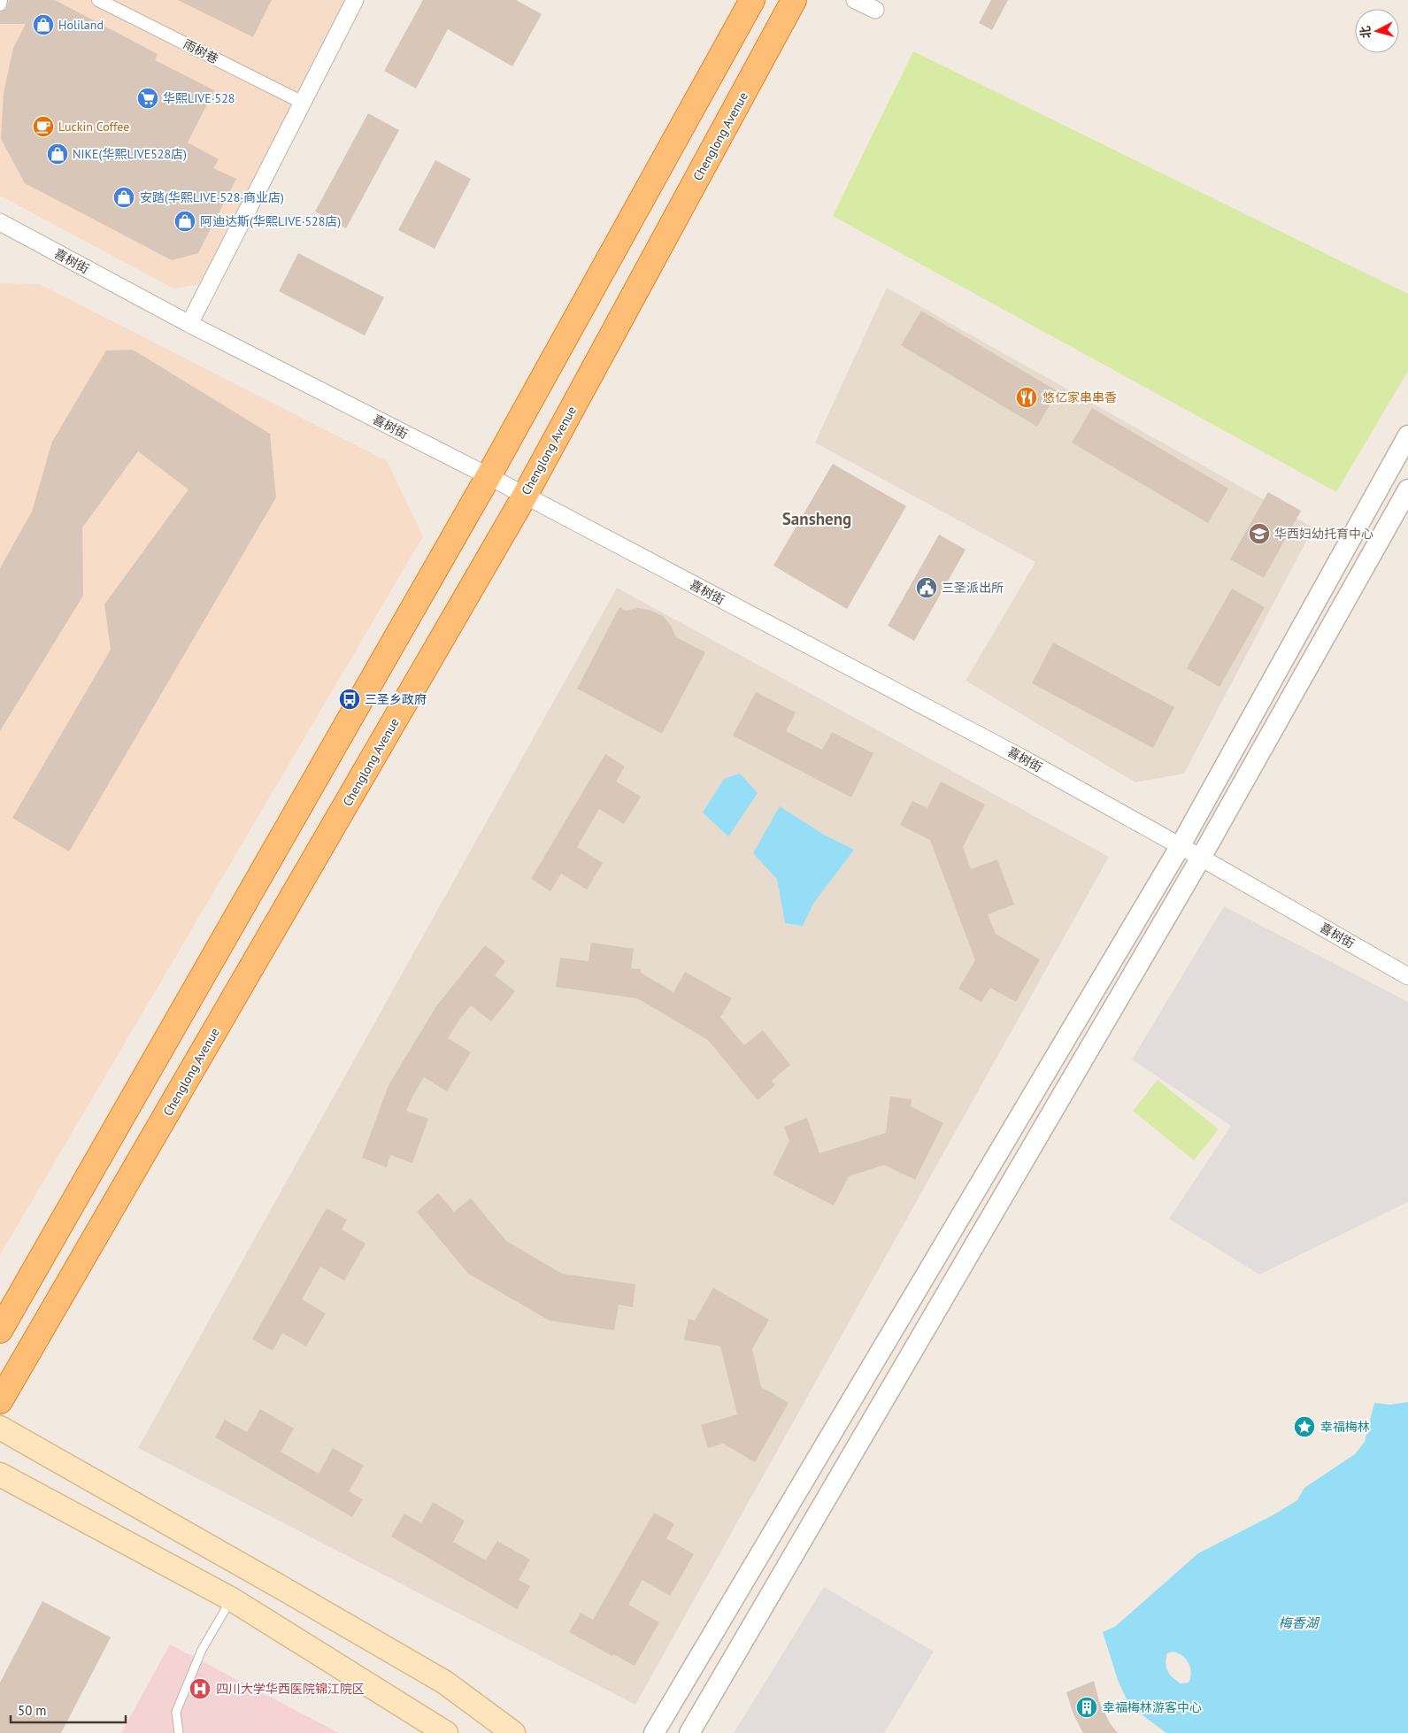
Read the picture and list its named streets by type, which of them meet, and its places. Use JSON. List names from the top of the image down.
{
  "streets": {
    "highway": ["Chenglong Avenue"],
    "street": ["雨树巷", "喜树街"]
  },
  "crossings": [
    ["Chenglong Avenue", "喜树街"]
  ],
  "districts": ["Sansheng"],
  "water": ["梅香湖"],
  "places": {
    "shop": [
      "Holiland",
      "NIKE(华熙LIVE528店)",
      "安踏(华熙LIVE·528·商业店)",
      "阿迪达斯(华熙LIVE·528店)"
    ],
    "supermarket": ["华熙LIVE·528"],
    "cafe": ["Luckin Coffee"],
    "restaurant": ["悠亿家串串香"],
    "school or university": ["华西妇幼托育中心"],
    "public building": ["三圣派出所"],
    "bus stop": ["三圣乡政府"],
    "place": ["幸福梅林"],
    "hospital": ["四川大学华西医院锦江院区"],
    "building": ["幸福梅林游客中心"]
  },
  "scale_bar": "50 m",
  "north": "left"
}
